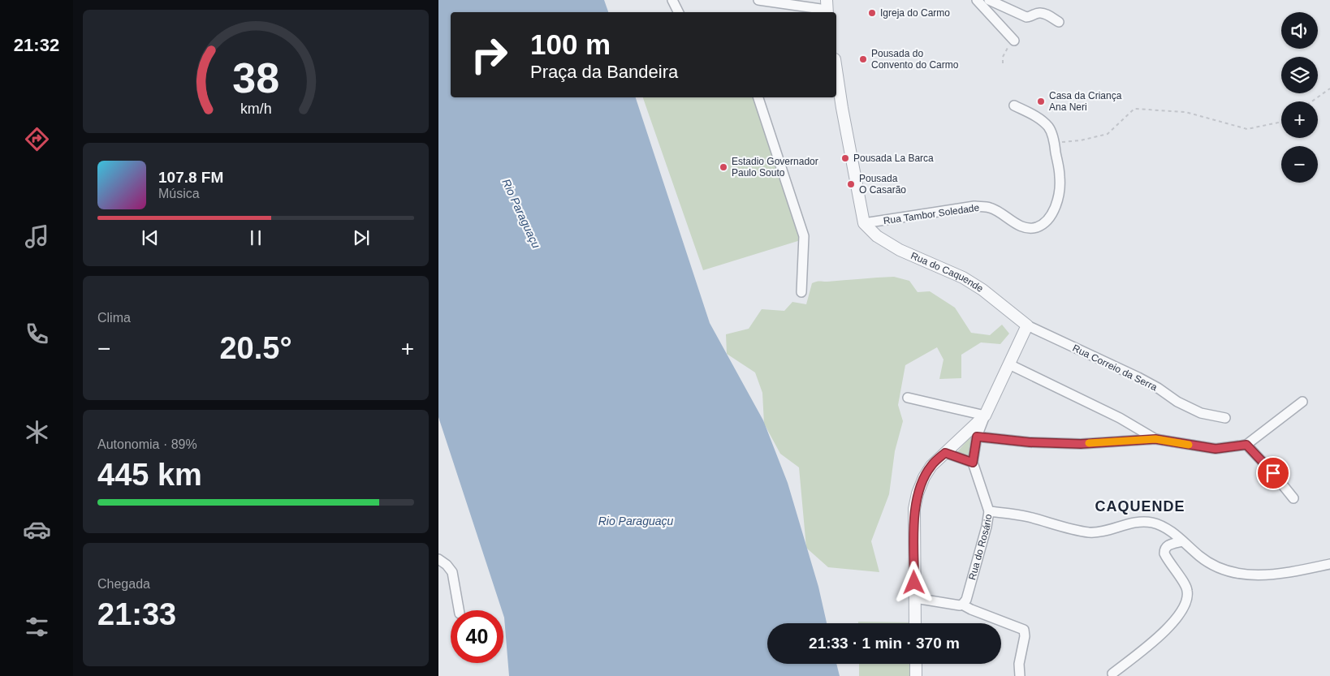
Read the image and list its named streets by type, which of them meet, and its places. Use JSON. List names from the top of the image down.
{
  "streets": {
    "street": [
      "Rua Tambor Soledade",
      "Rua do Caquende",
      "Rua Correio da Serra",
      "Rua do Rosário"
    ]
  },
  "crossings": [
    ["Rua Tambor Soledade", "Rua do Caquende"],
    ["Rua do Caquende", "Rua Correio da Serra"]
  ],
  "districts": ["CAQUENDE"],
  "water": ["Rio Paraguaçu"],
  "places": [
    "Igreja do Carmo",
    "Pousada do Convento do Carmo",
    "Casa da Criança Ana Neri",
    "Pousada La Barca",
    "Estadio Governador Paulo Souto",
    "Pousada O Casarão"
  ],
  "page": {
    "tabs": "21:32",
    "map_buttons": ["+", "−"],
    "turn": ["100 m", "Praça da Bandeira"],
    "song": ["107.8 FM", "Música"],
    "tile": [
      "Clima",
      ["Autonomia · 89%", "445 km"],
      ["Chegada", "21:33"]
    ],
    "heat": ["−", "20.5°", "+"],
    "limit": "40",
    "trip": "21:33 · 1 min · 370 m",
    "gauge": ["38", "km/h"]
  }
}
